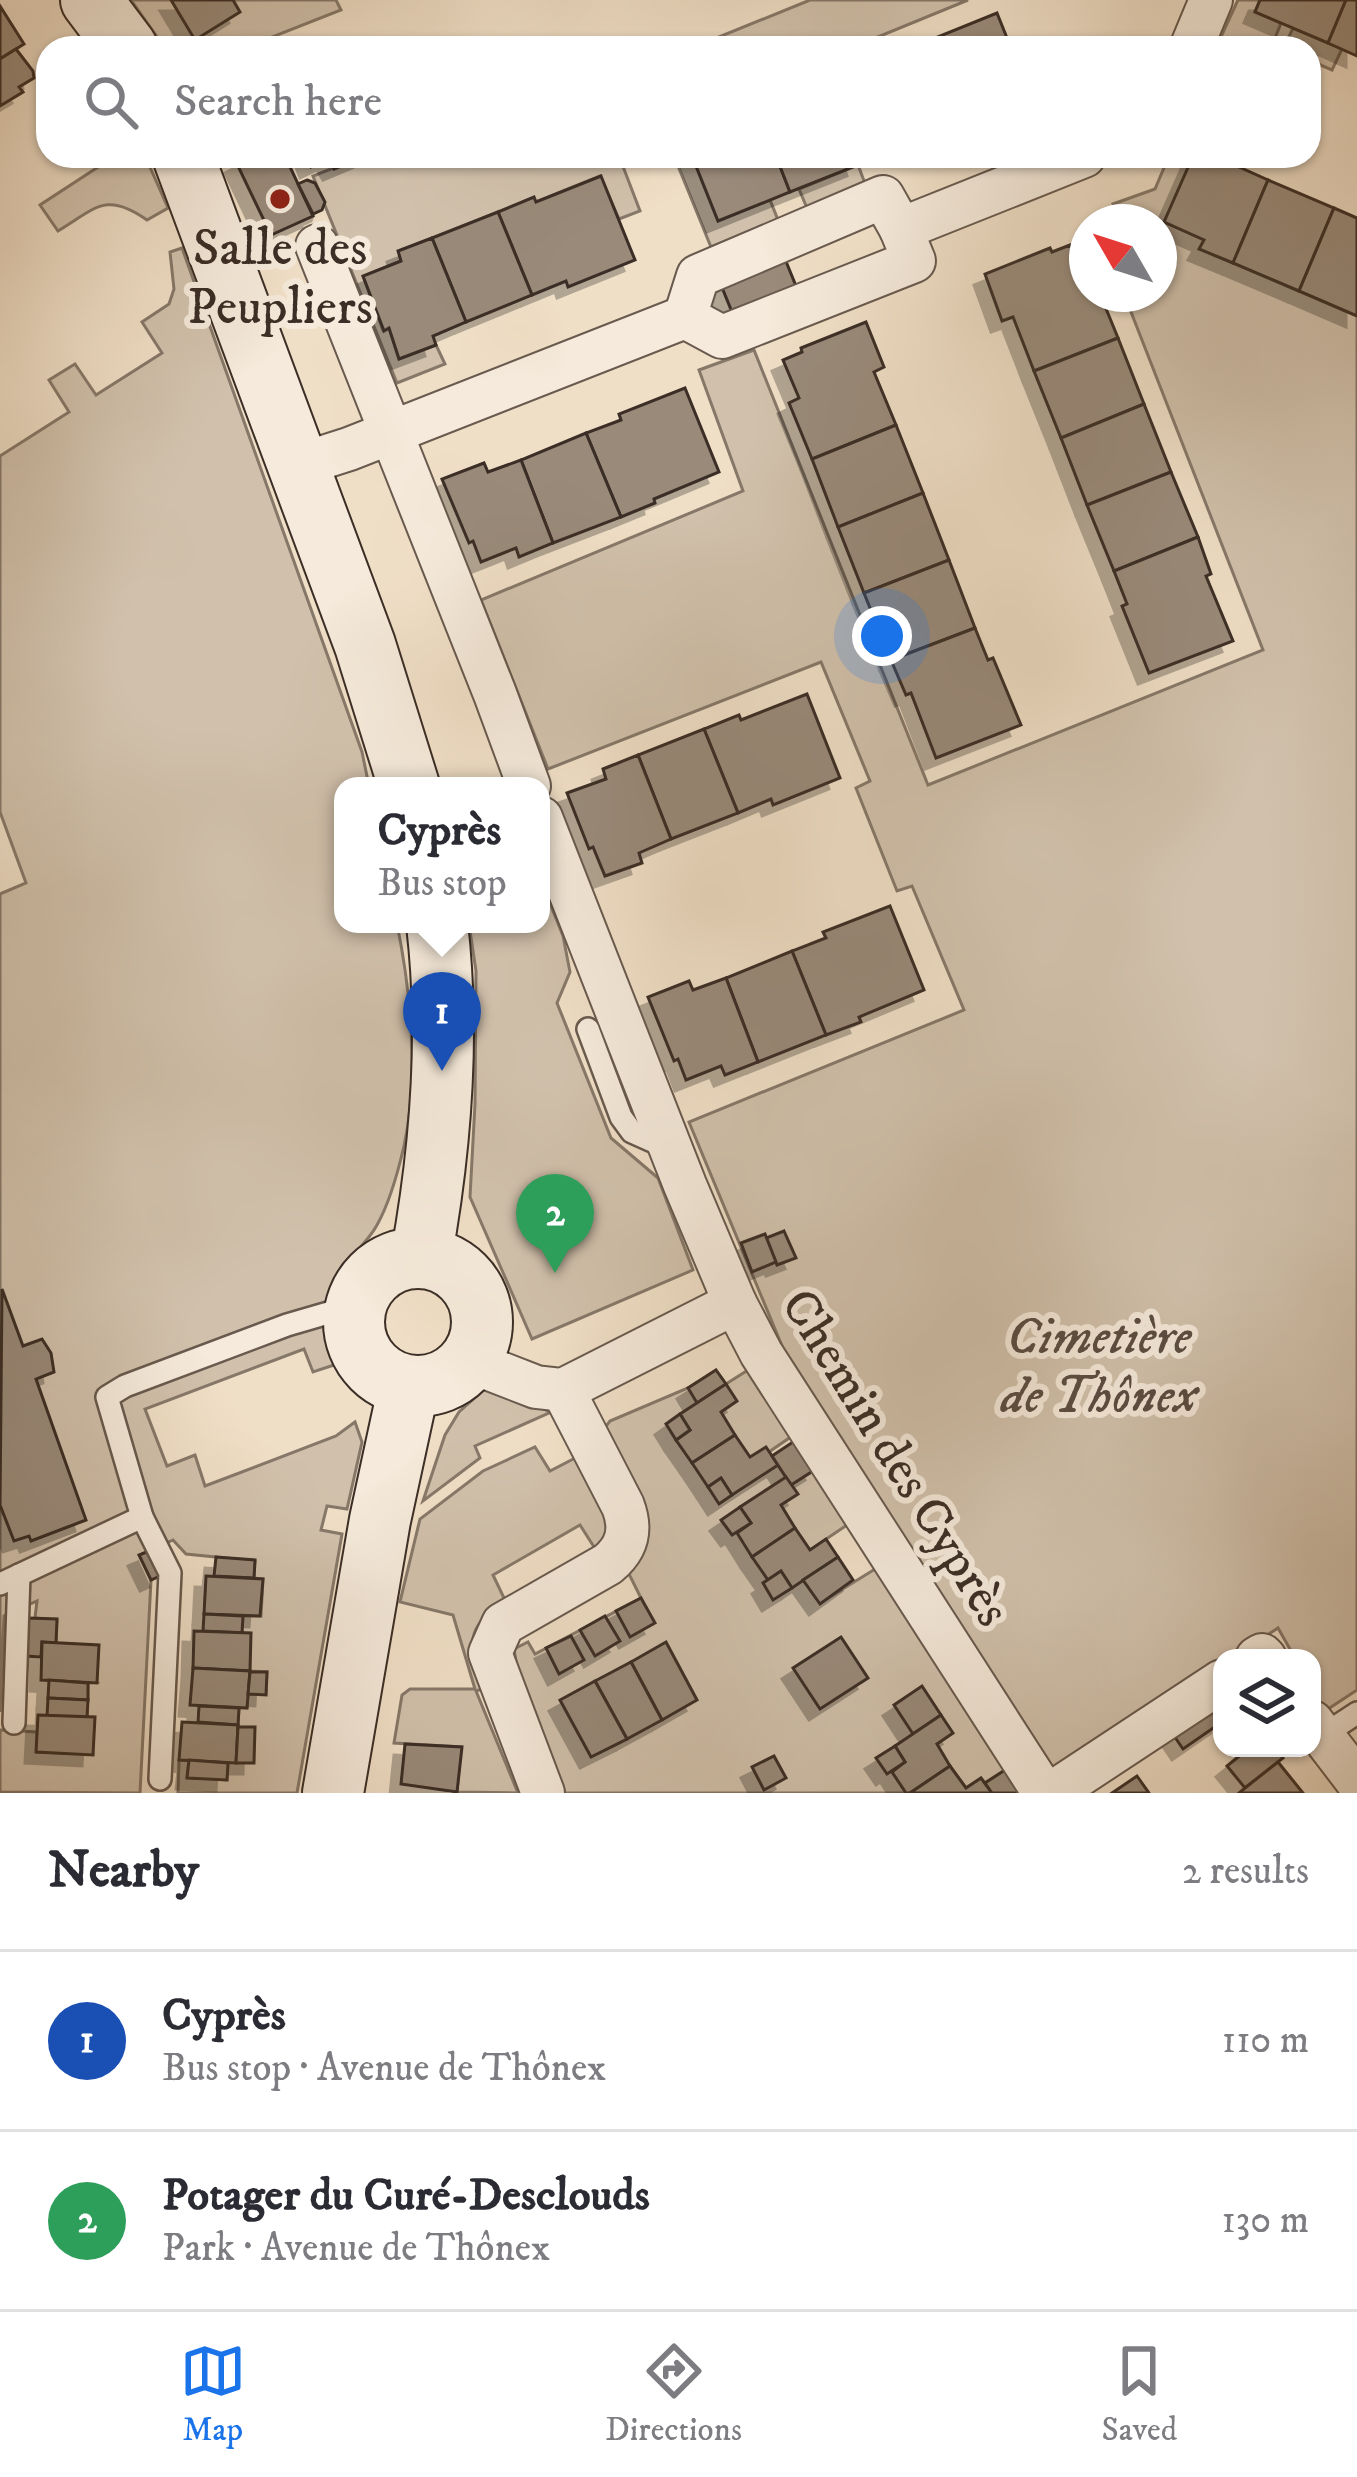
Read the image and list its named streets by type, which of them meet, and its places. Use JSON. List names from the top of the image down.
{
  "streets": {
    "street": ["Chemin des Cyprès"]
  },
  "parks": ["Cimetière de Thônex"],
  "places": ["Salle des Peupliers"],
  "north": "top left",
  "page": {
    "search": "Search here",
    "popup": ["Cyprès", "Bus stop"],
    "pins": ["1", "2"],
    "heading": ["Nearby", "2 results"],
    "list": [
      {
        "mark": "1",
        "name": "Cyprès",
        "note": "Bus stop · Avenue de Thônex",
        "value": "110 m"
      },
      {
        "mark": "2",
        "name": "Potager du Curé-Desclouds",
        "note": "Park · Avenue de Thônex",
        "value": "130 m"
      }
    ],
    "nav": ["Map", "Directions", "Saved"]
  }
}
